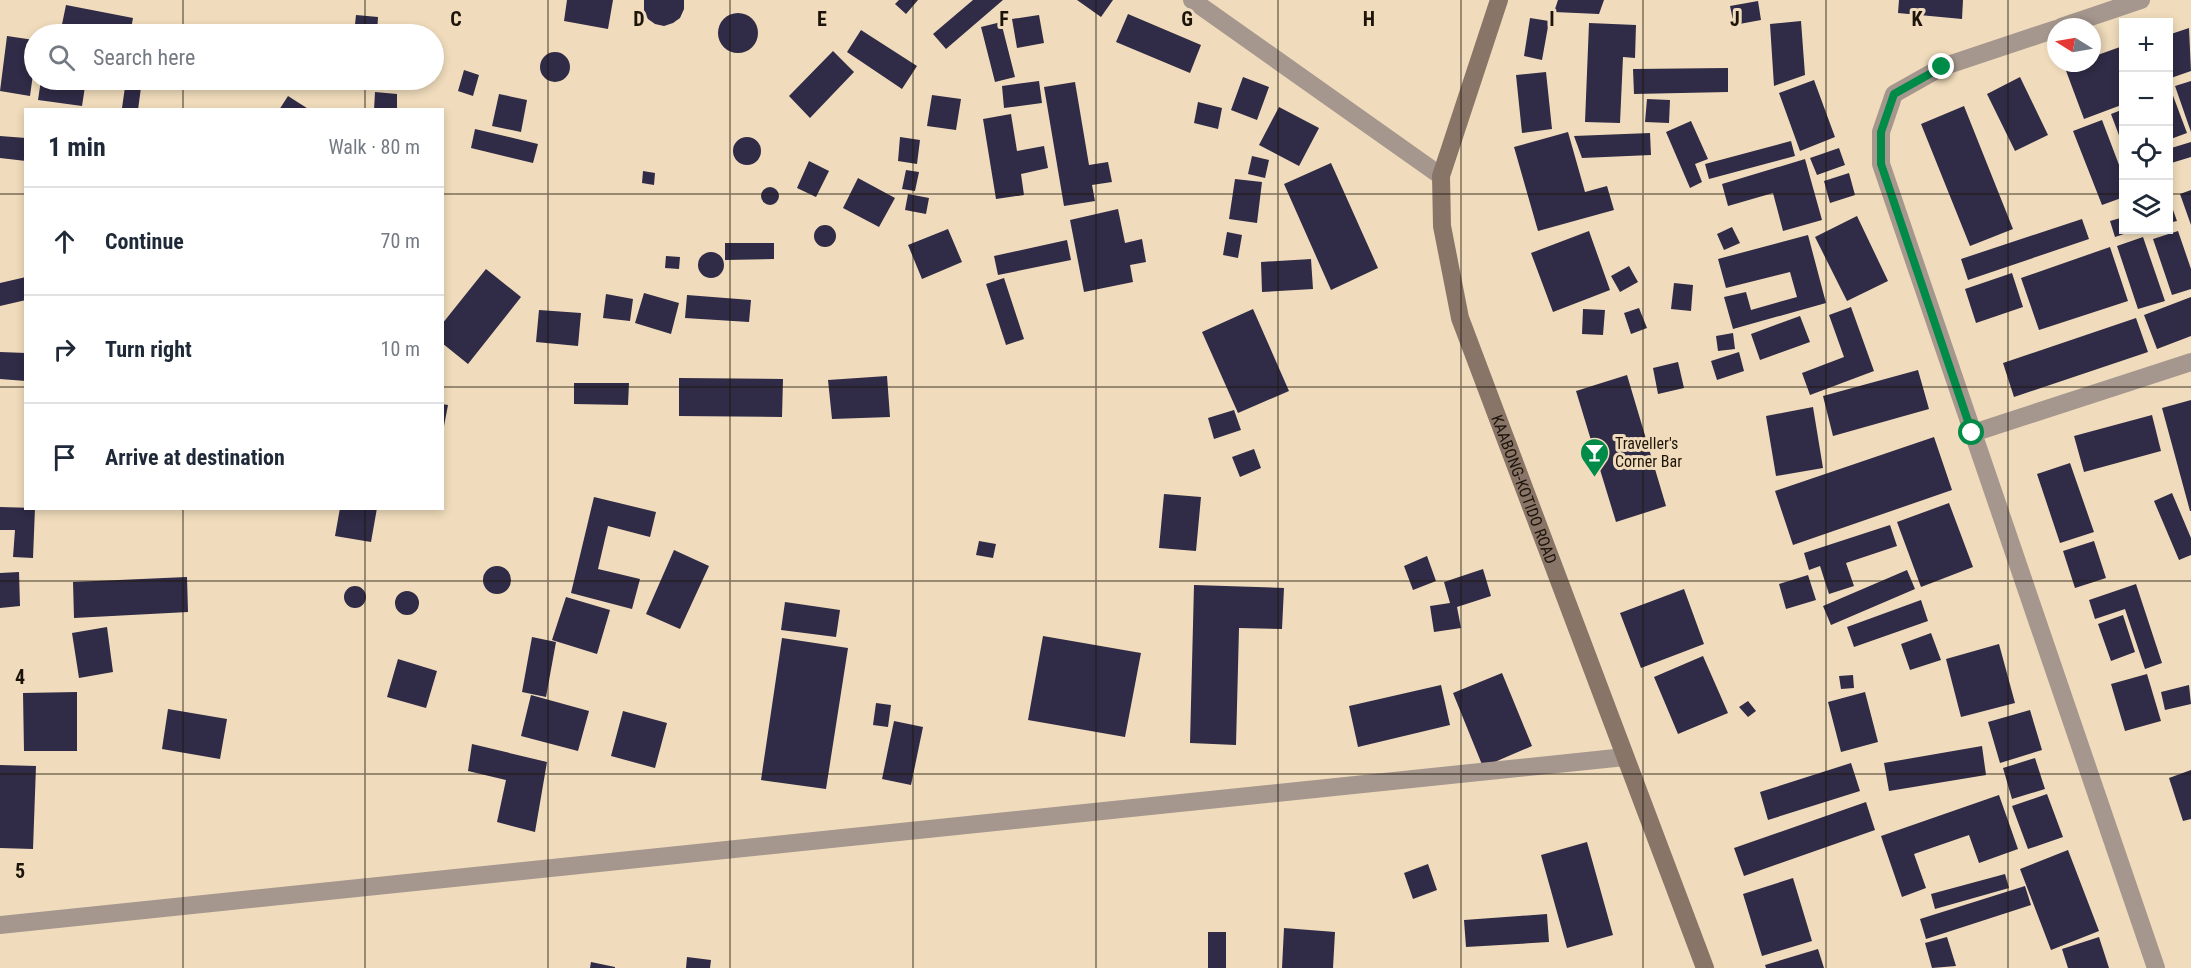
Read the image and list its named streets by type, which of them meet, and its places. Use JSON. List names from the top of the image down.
{
  "streets": {
    "main road": ["KAABONG-KOTIDO ROAD"]
  },
  "places": {
    "bar": ["Traveller's Corner Bar"]
  },
  "north": "left",
  "page": {
    "map_buttons": ["+", "−"],
    "search": "Search here",
    "heading": ["1 min", "Walk · 80 m"],
    "list": [
      ["Continue", "70 m"],
      ["Turn right", "10 m"],
      "Arrive at destination"
    ]
  },
  "grid": {
    "columns": [
      "C",
      "D",
      "E",
      "F",
      "G",
      "H",
      "I",
      "J",
      "K"
    ],
    "rows": ["4", "5"]
  }
}
